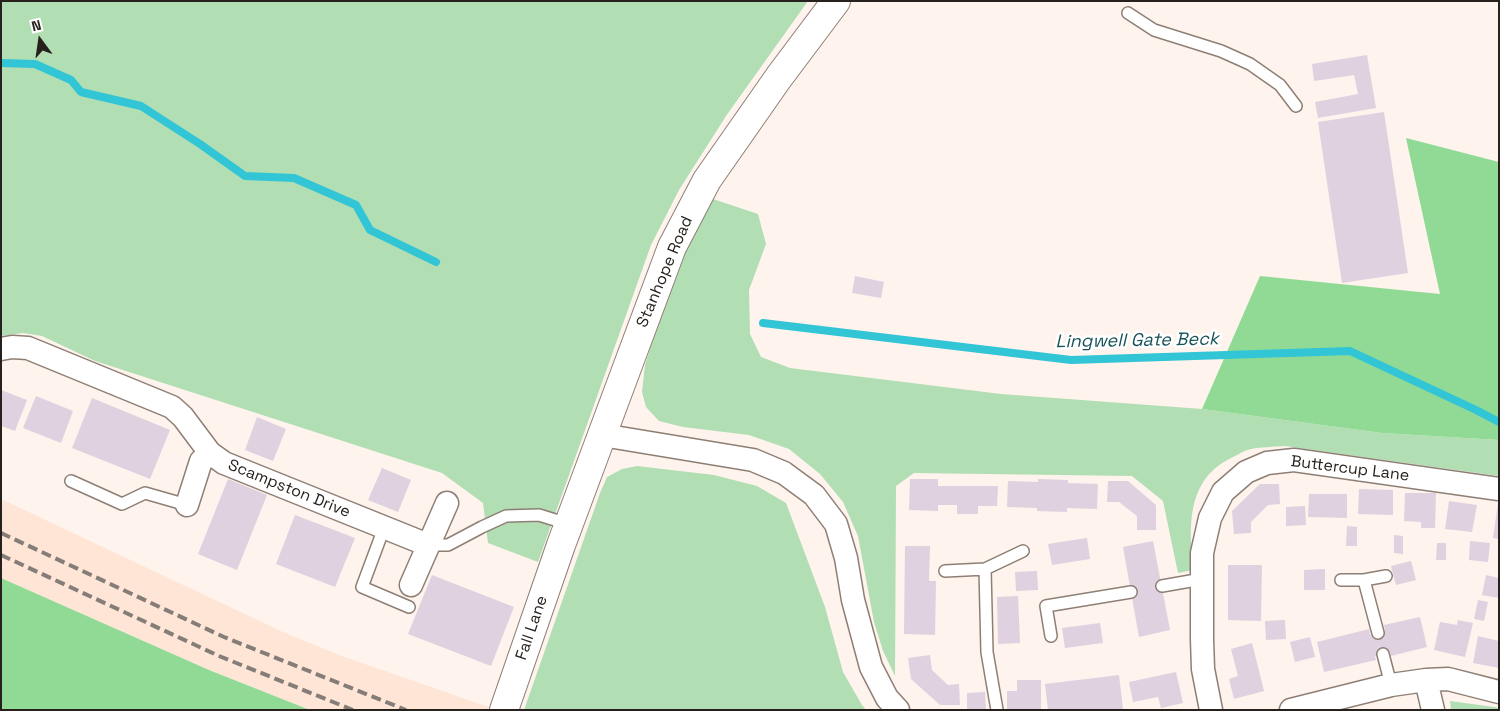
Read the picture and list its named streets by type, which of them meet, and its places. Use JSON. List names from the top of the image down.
{
  "streets": {
    "street": [
      "Stanhope Road",
      "Buttercup Lane",
      "Scampston Drive",
      "Fall Lane"
    ]
  },
  "crossings": [
    ["Stanhope Road", "Fall Lane"]
  ],
  "water": ["Lingwell Gate Beck"],
  "north": "top"
}
